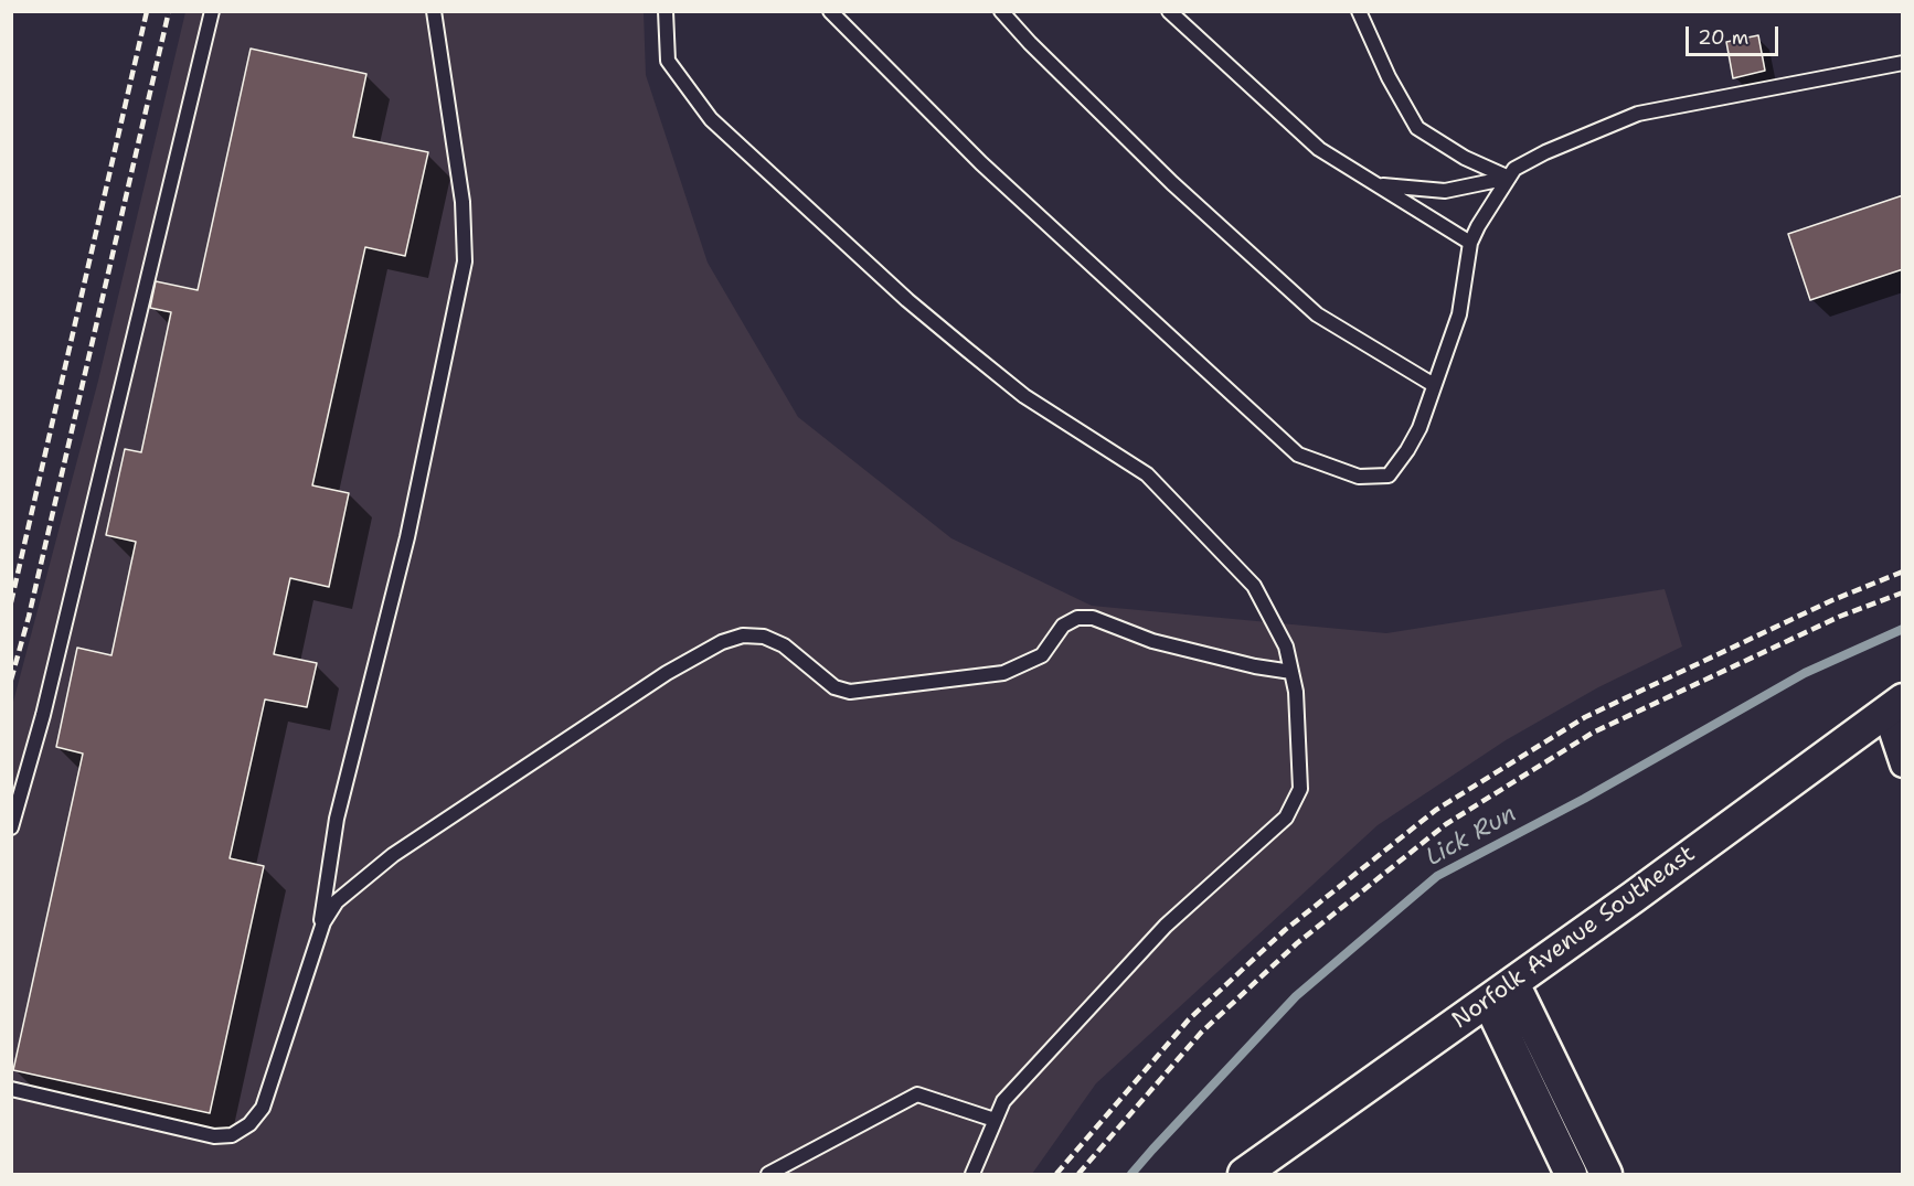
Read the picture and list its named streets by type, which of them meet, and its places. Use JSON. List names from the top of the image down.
{
  "streets": {
    "street": ["Norfolk Avenue Southeast"]
  },
  "water": ["Lick Run"],
  "scale_bar": "20 m"
}
